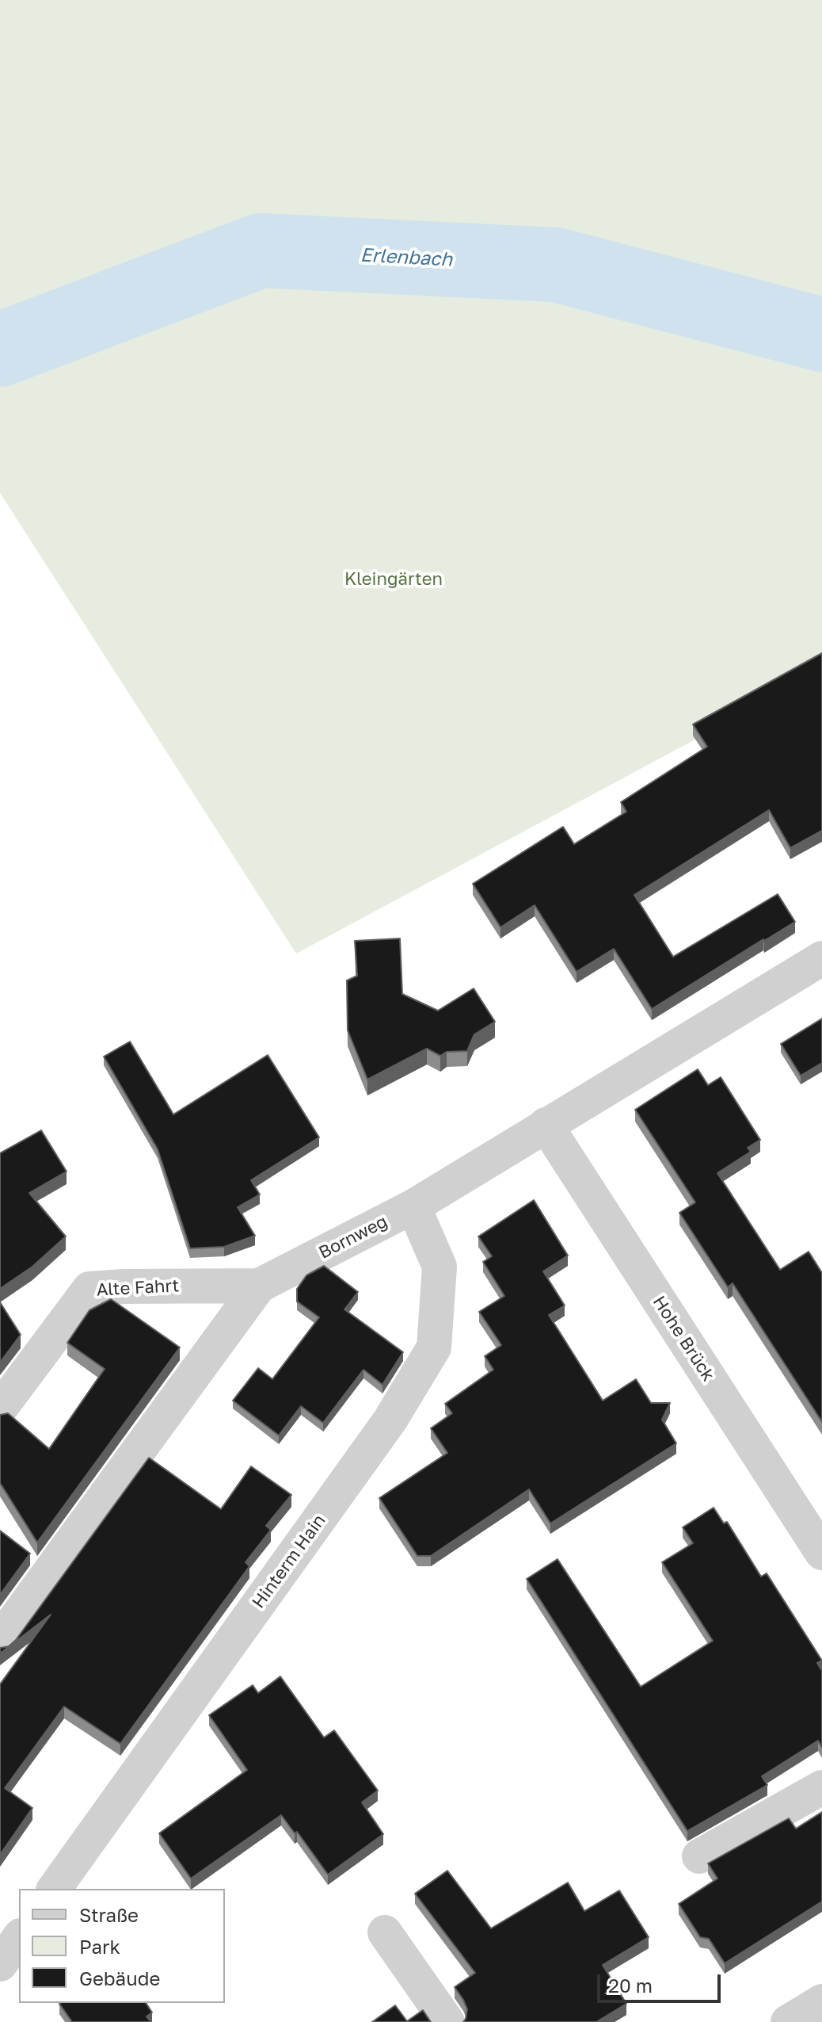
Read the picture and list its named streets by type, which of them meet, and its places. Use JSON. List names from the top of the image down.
{
  "streets": {
    "street": [
      "Bornweg",
      "Alte Fahrt",
      "Hohe Brück",
      "Hinterm Hain"
    ]
  },
  "crossings": [
    ["Bornweg", "Alte Fahrt"],
    ["Bornweg", "Hohe Brück"],
    ["Bornweg", "Hinterm Hain"]
  ],
  "water": ["Erlenbach"],
  "parks": ["Kleingärten"],
  "legend": ["Straße", "Park", "Gebäude"],
  "scale_bar": "20 m"
}
